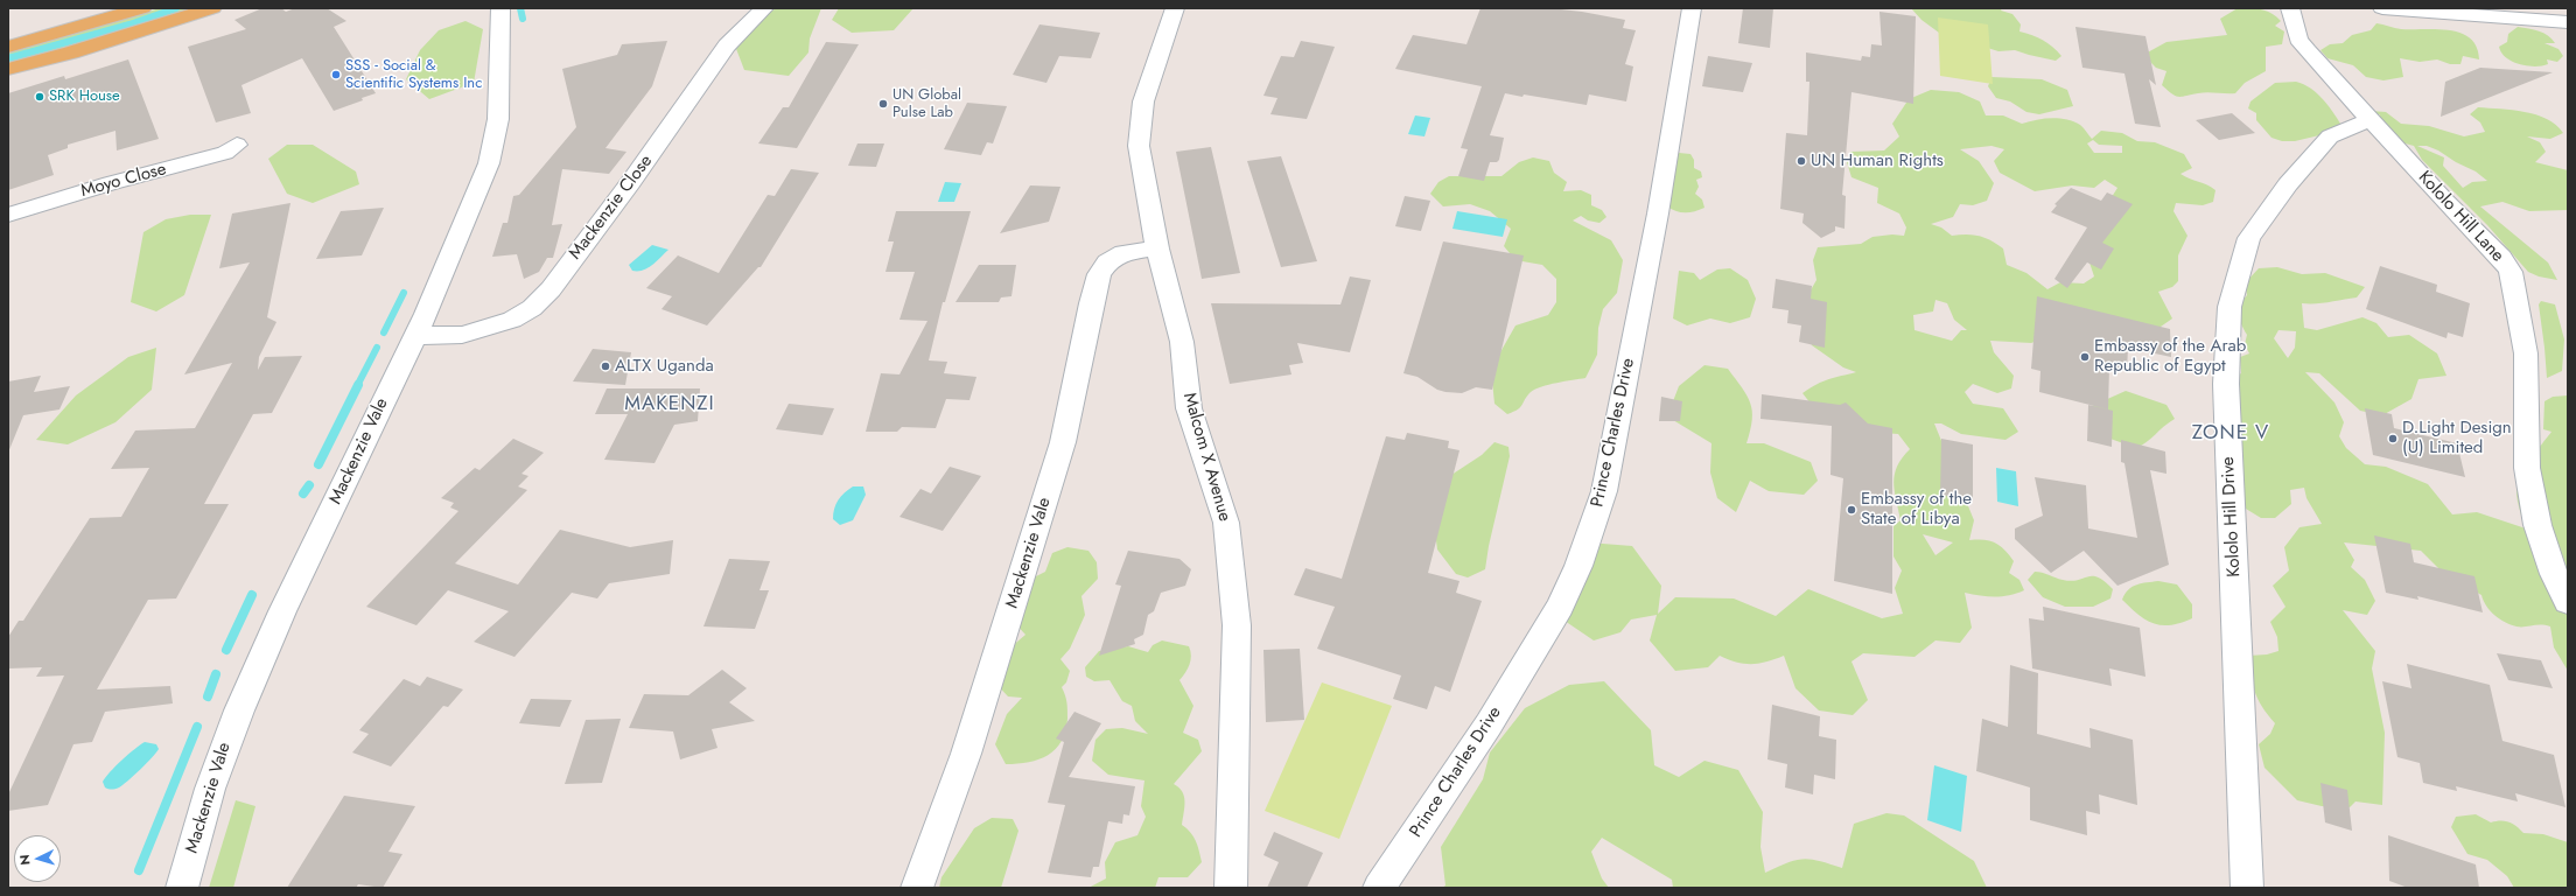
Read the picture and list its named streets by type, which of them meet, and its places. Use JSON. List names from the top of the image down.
{
  "streets": {
    "street": [
      "Moyo Close",
      "Mackenzie Close",
      "Kololo Hill Lane",
      "Prince Charles Drive",
      "Mackenzie Vale",
      "Malcom X Avenue",
      "Kololo Hill Drive"
    ]
  },
  "crossings": [
    ["Mackenzie Close", "Mackenzie Vale"],
    ["Kololo Hill Lane", "Kololo Hill Drive"],
    ["Mackenzie Vale", "Malcom X Avenue"]
  ],
  "districts": ["MAKENZI", "ZONE V"],
  "places": [
    "SSS - Social & Scientific Systems Inc",
    "SRK House",
    "UN Global Pulse Lab",
    "UN Human Rights",
    "Embassy of the Arab Republic of Egypt",
    "ALTX Uganda",
    "D.Light Design (U) Limited",
    "Embassy of the State of Libya"
  ],
  "north": "left"
}
